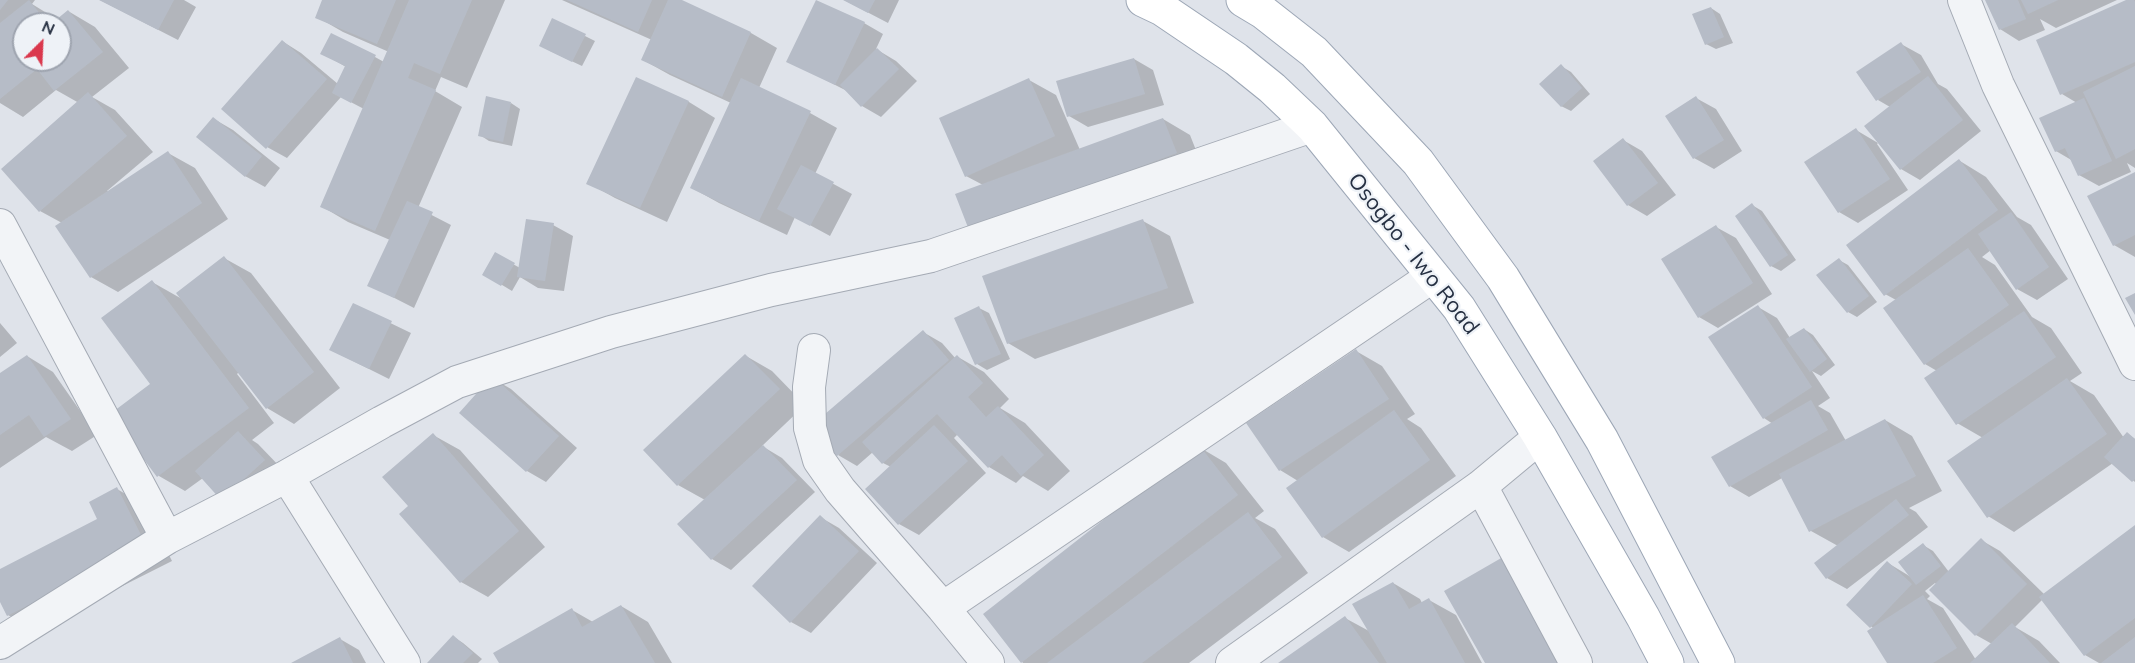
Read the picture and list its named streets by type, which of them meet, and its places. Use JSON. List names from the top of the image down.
{
  "streets": {
    "main road": ["Osogbo - Iwo Road"]
  },
  "north": "top right"
}
